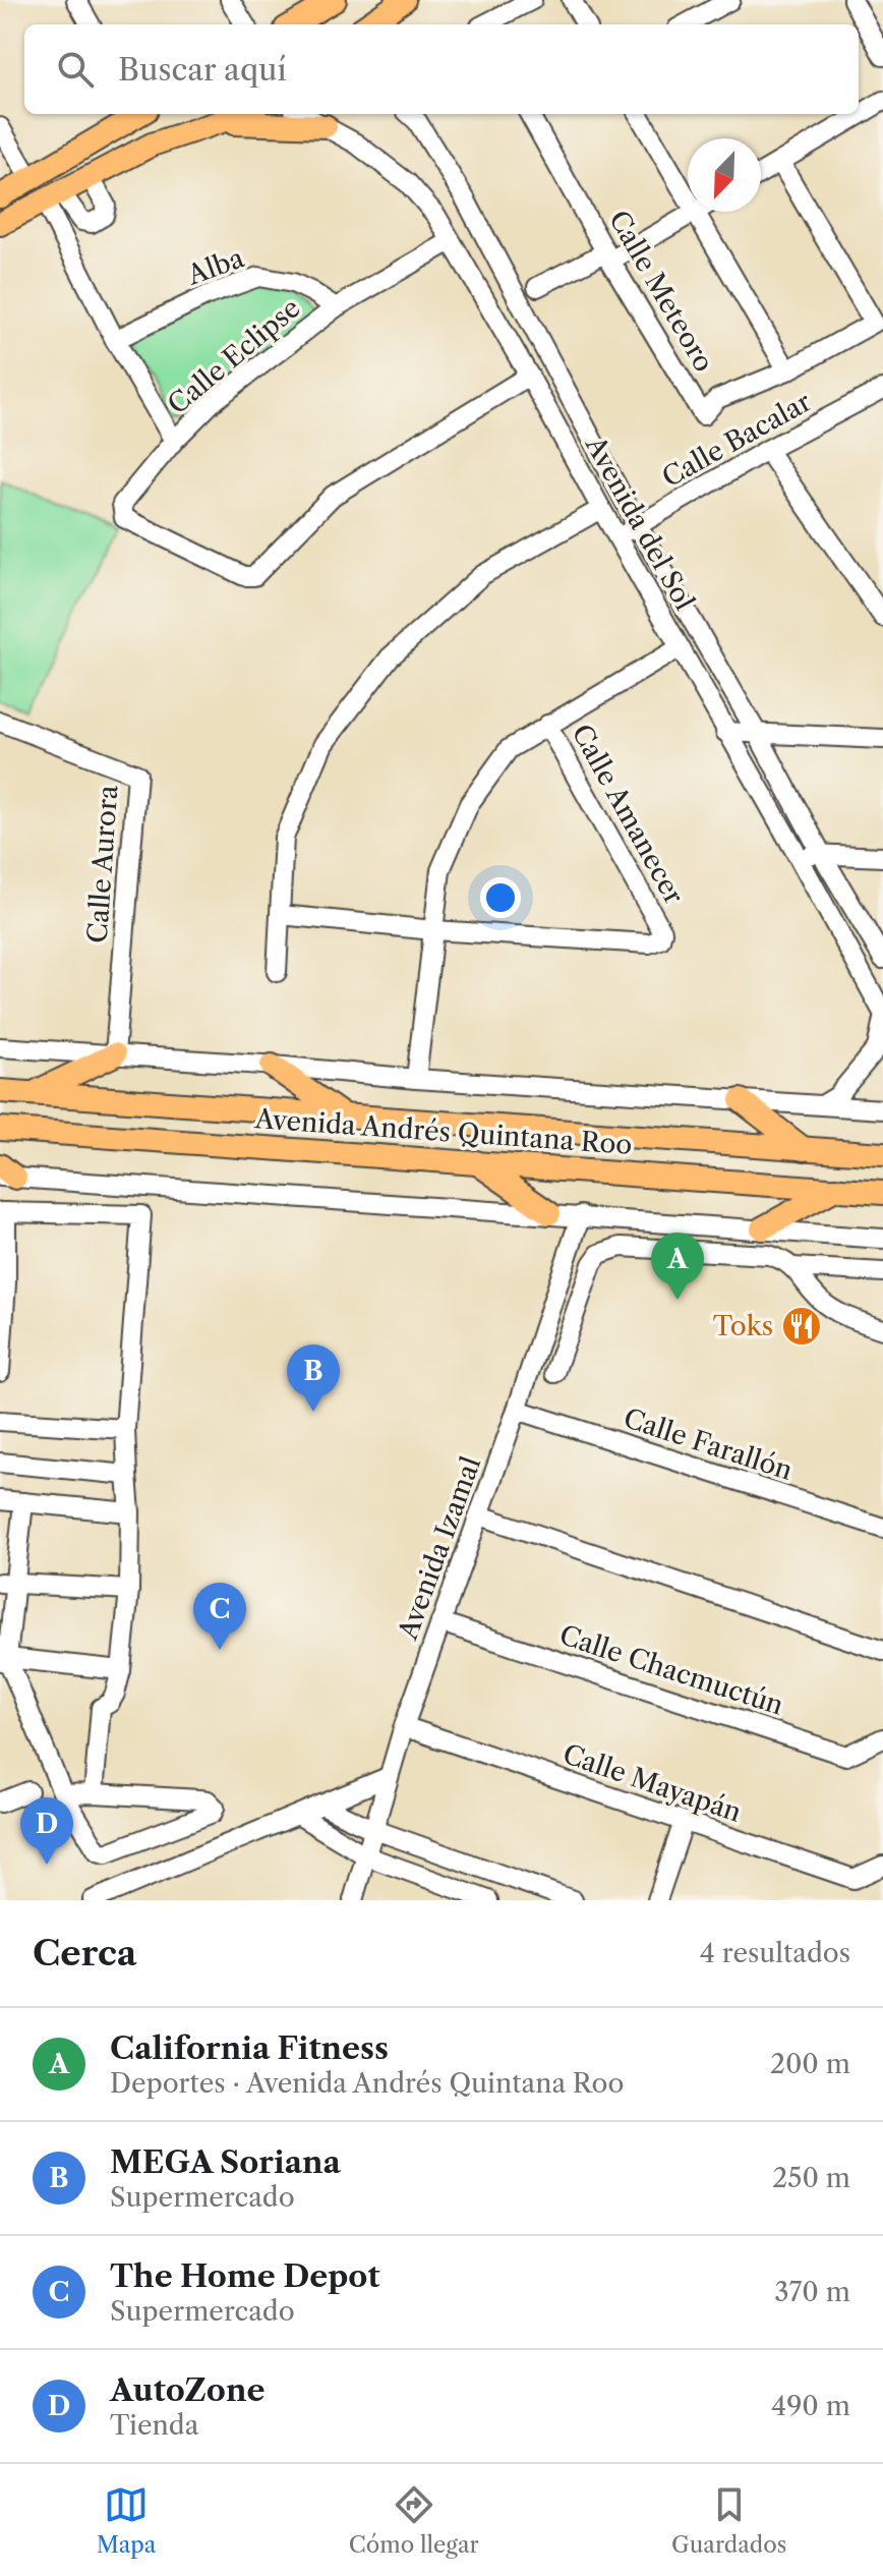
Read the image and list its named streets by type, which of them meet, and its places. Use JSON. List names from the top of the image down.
{
  "streets": {
    "main road": ["Avenida Andrés Quintana Roo"],
    "street": [
      "Alba",
      "Calle Meteoro",
      "Calle Eclipse",
      "Calle Bacalar",
      "Avenida del Sol",
      "Calle Amanecer",
      "Calle Aurora",
      "Calle Farallón",
      "Avenida Izamal",
      "Calle Chacmuctún",
      "Calle Mayapán"
    ]
  },
  "crossings": [
    ["Alba", "Calle Eclipse"],
    ["Calle Eclipse", "Avenida del Sol"],
    ["Calle Bacalar", "Avenida del Sol"],
    ["Calle Aurora", "Avenida Andrés Quintana Roo"],
    ["Calle Farallón", "Avenida Izamal"],
    ["Avenida Izamal", "Calle Chacmuctún"],
    ["Avenida Izamal", "Calle Mayapán"]
  ],
  "places": {
    "restaurant": ["Toks"]
  },
  "north": "bottom left",
  "page": {
    "search": "Buscar aquí",
    "pins": [
      "A",
      "B",
      "C",
      "D"
    ],
    "heading": ["Cerca", "4 resultados"],
    "list": [
      {
        "mark": "A",
        "name": "California Fitness",
        "note": "Deportes · Avenida Andrés Quintana Roo",
        "value": "200 m"
      },
      {
        "mark": "B",
        "name": "MEGA Soriana",
        "note": "Supermercado",
        "value": "250 m"
      },
      {
        "mark": "C",
        "name": "The Home Depot",
        "note": "Supermercado",
        "value": "370 m"
      },
      {
        "mark": "D",
        "name": "AutoZone",
        "note": "Tienda",
        "value": "490 m"
      }
    ],
    "nav": ["Mapa", "Cómo llegar", "Guardados"]
  }
}
